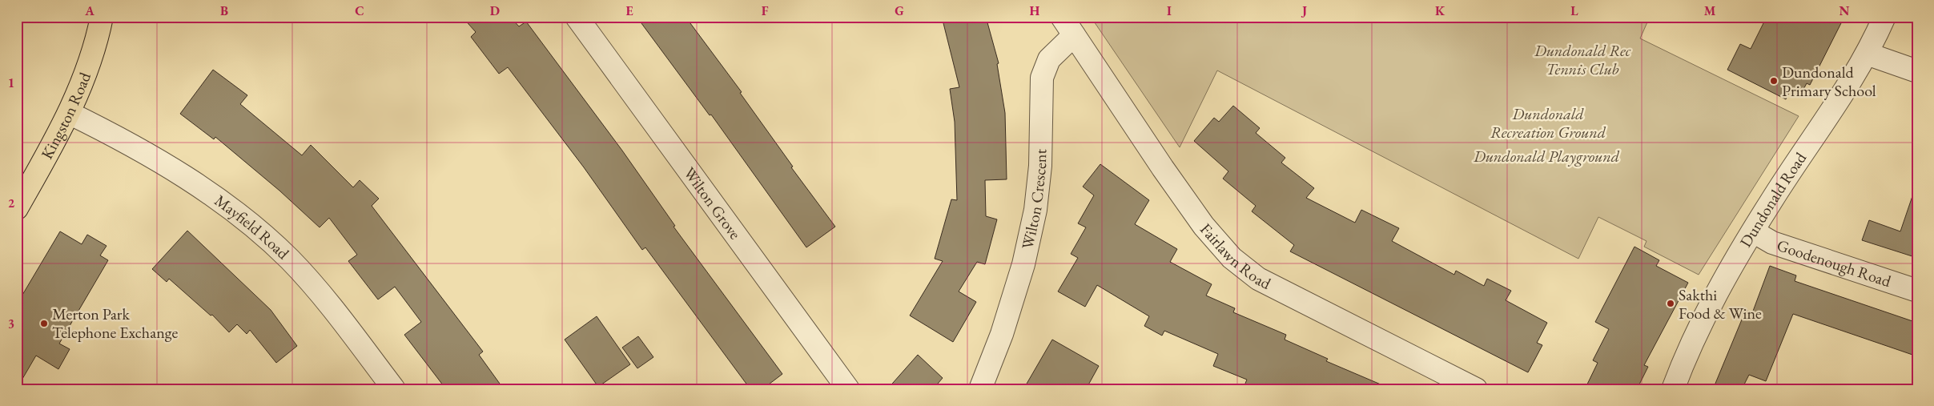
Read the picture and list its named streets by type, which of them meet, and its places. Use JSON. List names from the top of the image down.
{
  "streets": {
    "main road": ["Kingston Road"],
    "street": [
      "Wilton Crescent",
      "Dundonald Road",
      "Wilton Grove",
      "Mayfield Road",
      "Fairlawn Road",
      "Goodenough Road"
    ]
  },
  "crossings": [
    ["Kingston Road", "Mayfield Road"],
    ["Wilton Crescent", "Fairlawn Road"],
    ["Dundonald Road", "Goodenough Road"]
  ],
  "parks": ["Dundonald Rec Tennis Club", "Dundonald Recreation Ground", "Dundonald Playground"],
  "places": ["Dundonald Primary School", "Sakthi Food & Wine", "Merton Park Telephone Exchange"],
  "grid": {
    "columns": [
      "A",
      "B",
      "C",
      "D",
      "E",
      "F",
      "G",
      "H",
      "I",
      "J",
      "K",
      "L",
      "M",
      "N"
    ],
    "rows": ["1", "2", "3"]
  }
}
